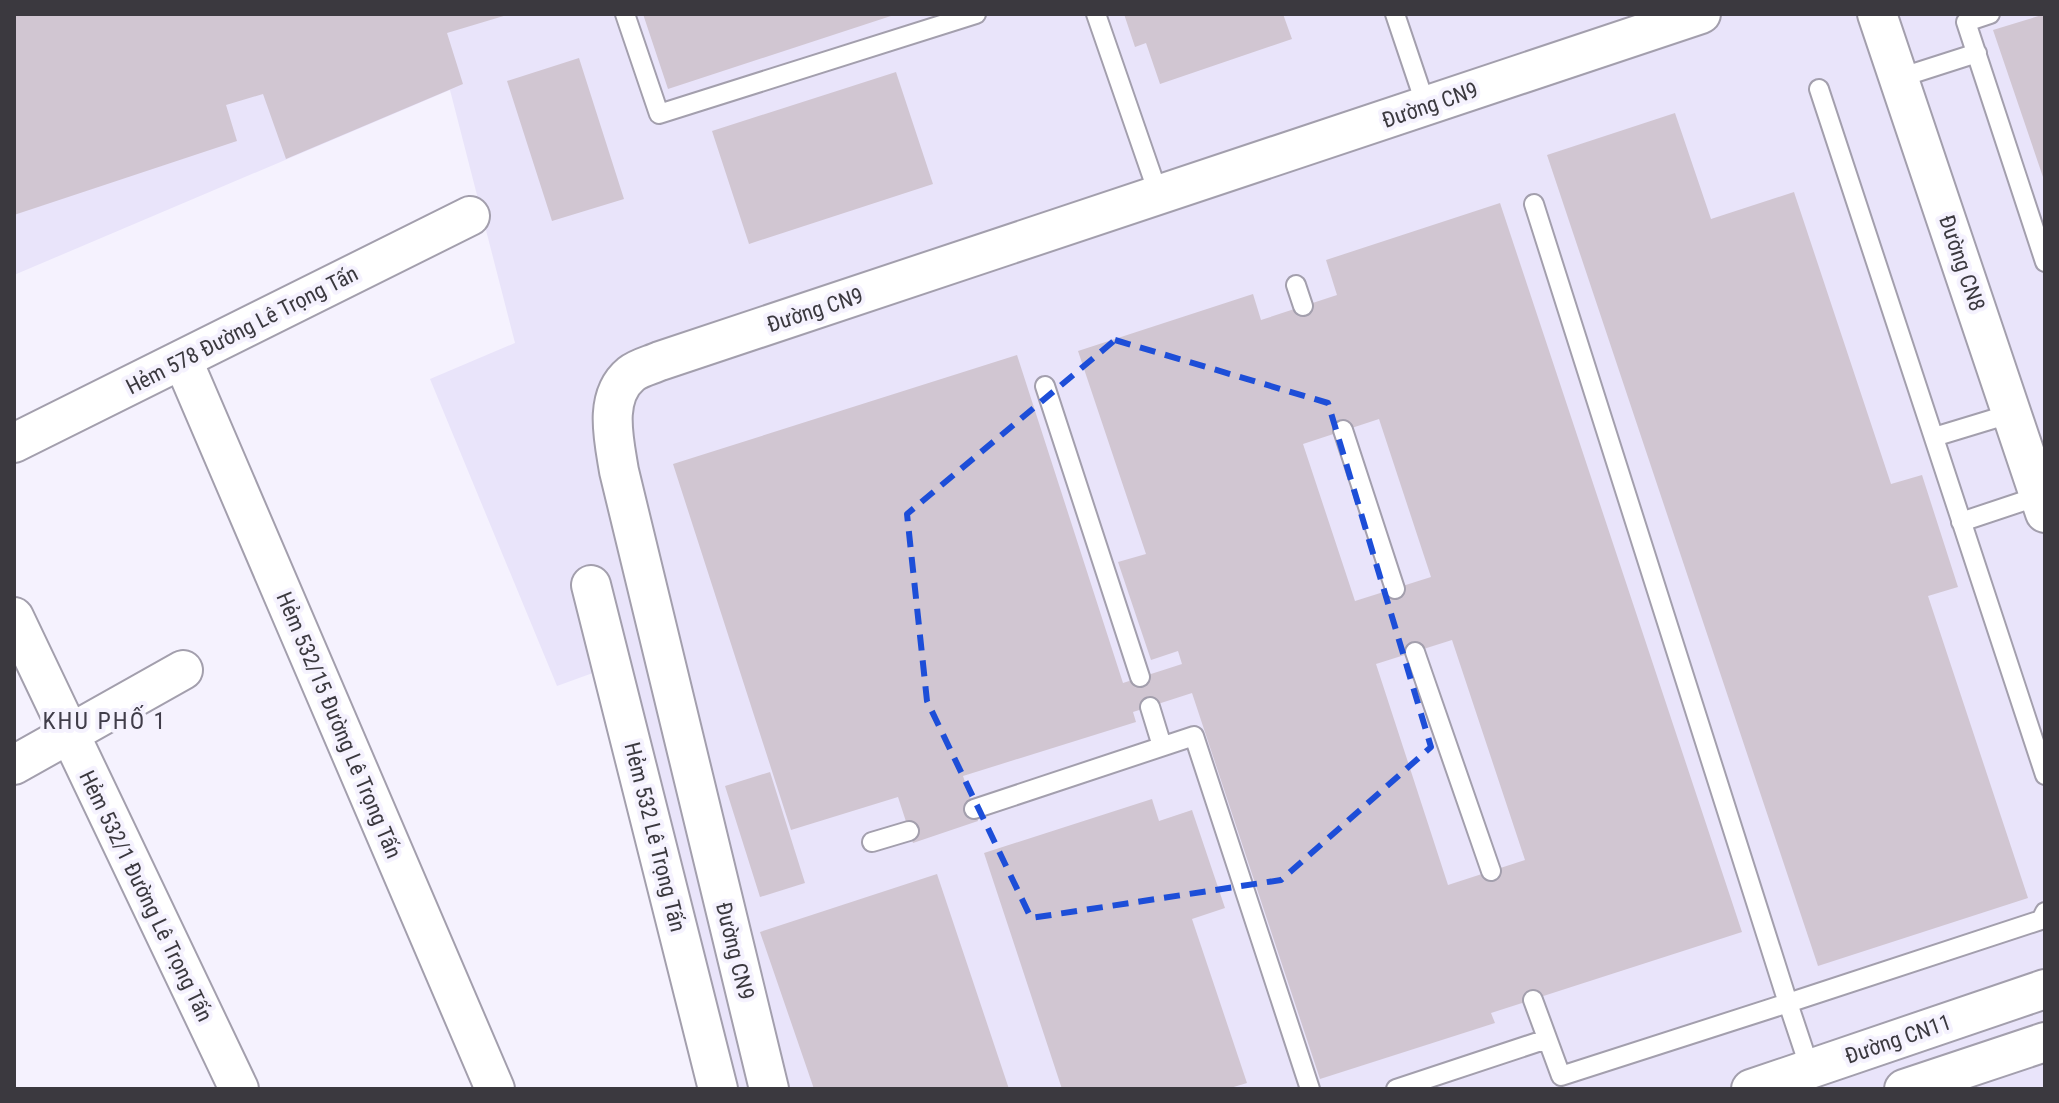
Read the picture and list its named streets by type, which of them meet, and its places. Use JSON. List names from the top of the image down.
{
  "streets": {
    "street": [
      "Đường CN9",
      "Đường CN8",
      "Hẻm 578 Đường Lê Trọng Tấn",
      "Hẻm 532/15 Đường Lê Trọng Tấn",
      "Hẻm 532 Lê Trọng Tấn",
      "Hẻm 532/1 Đường Lê Trọng Tấn",
      "Đường CN11"
    ]
  },
  "crossings": [
    ["Hẻm 578 Đường Lê Trọng Tấn", "Hẻm 532/15 Đường Lê Trọng Tấn"]
  ],
  "districts": ["KHU PHỐ 1"]
}
